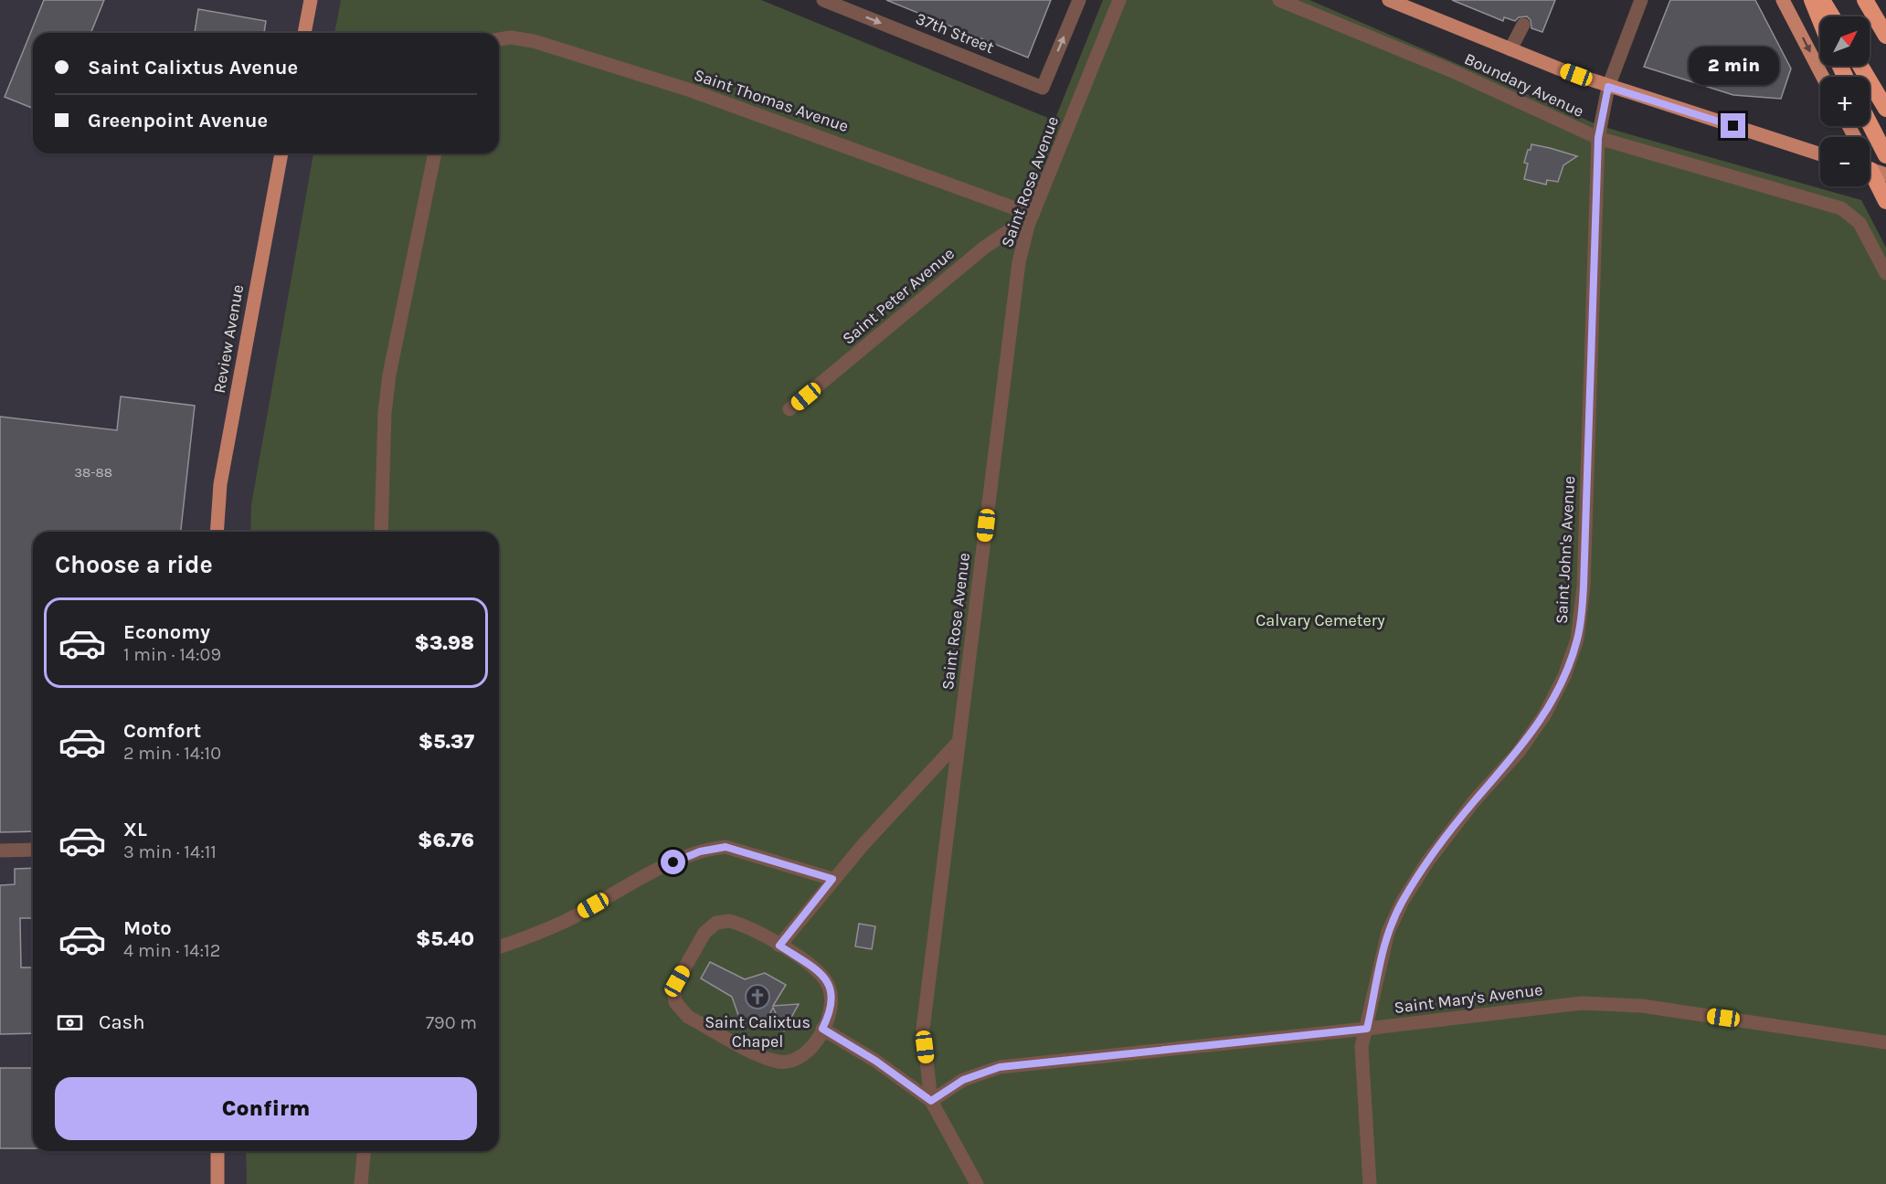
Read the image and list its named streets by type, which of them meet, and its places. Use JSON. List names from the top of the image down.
{
  "streets": {
    "main road": ["Review Avenue"],
    "street": [
      "37th Street",
      "Boundary Avenue",
      "Saint Thomas Avenue",
      "Saint Rose Avenue",
      "Saint Peter Avenue",
      "Saint John's Avenue",
      "Saint Mary's Avenue"
    ]
  },
  "crossings": [
    ["Boundary Avenue", "Saint John's Avenue"],
    ["Saint Thomas Avenue", "Saint Rose Avenue"],
    ["Saint Thomas Avenue", "Saint Peter Avenue"],
    ["Saint Rose Avenue", "Saint Peter Avenue"],
    ["Saint Rose Avenue", "Saint Mary's Avenue"],
    ["Saint John's Avenue", "Saint Mary's Avenue"]
  ],
  "parks": ["Calvary Cemetery"],
  "places": {
    "church": ["Saint Calixtus Chapel"]
  },
  "house_numbers": ["38-88"],
  "north": "top right",
  "page": {
    "map_buttons": ["+", "−"],
    "banner": ["Saint Calixtus Avenue", "Greenpoint Avenue"],
    "bubble": "2 min",
    "heading": "Choose a ride",
    "list": [
      {
        "name": "Economy",
        "note": "1 min · 14:09",
        "value": "$3.98"
      },
      {
        "name": "Comfort",
        "note": "2 min · 14:10",
        "value": "$5.37"
      },
      {
        "name": "XL",
        "note": "3 min · 14:11",
        "value": "$6.76"
      },
      {
        "name": "Moto",
        "note": "4 min · 14:12",
        "value": "$5.40"
      }
    ],
    "pay": ["Cash", "790 m"],
    "buttons": "Confirm"
  }
}
